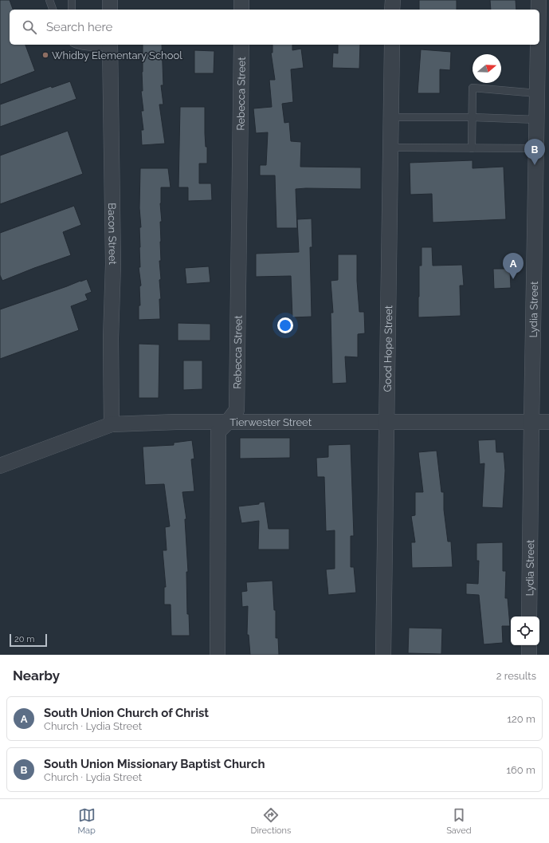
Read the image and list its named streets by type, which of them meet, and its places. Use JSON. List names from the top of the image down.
{
  "streets": {
    "street": [
      "Rebecca Street",
      "Bacon Street",
      "Lydia Street",
      "Good Hope Street",
      "Tierwester Street"
    ]
  },
  "crossings": [
    ["Rebecca Street", "Tierwester Street"],
    ["Bacon Street", "Tierwester Street"],
    ["Lydia Street", "Tierwester Street"],
    ["Good Hope Street", "Tierwester Street"]
  ],
  "places": ["Whidby Elementary School"],
  "scale_bar": "20 m",
  "north": "right",
  "page": {
    "search": "Search here",
    "pins": ["B", "A"],
    "scale": "20 m",
    "heading": ["Nearby", "2 results"],
    "list": [
      {
        "mark": "A",
        "name": "South Union Church of Christ",
        "note": "Church · Lydia Street",
        "value": "120 m"
      },
      {
        "mark": "B",
        "name": "South Union Missionary Baptist Church",
        "note": "Church · Lydia Street",
        "value": "160 m"
      }
    ],
    "nav": ["Map", "Directions", "Saved"]
  }
}
